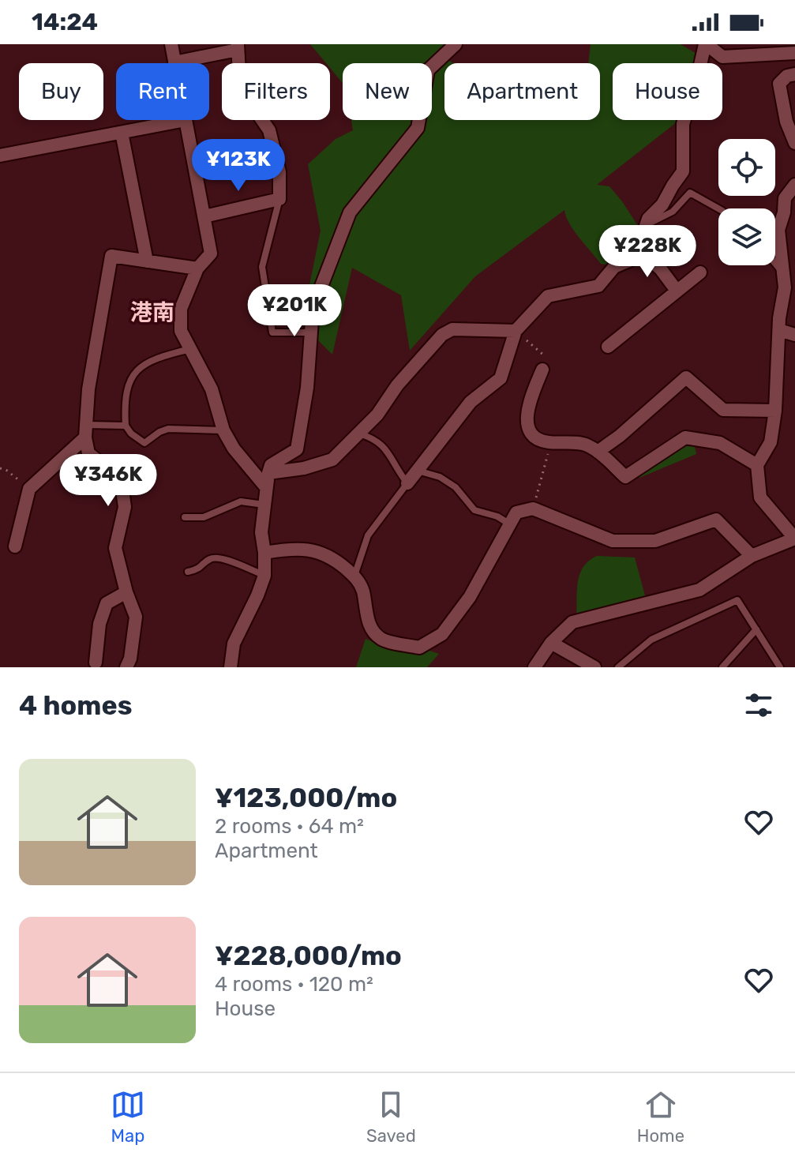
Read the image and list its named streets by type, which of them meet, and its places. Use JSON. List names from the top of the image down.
{
  "districts": ["港南"],
  "page": {
    "status": "14:24",
    "chip": [
      "Buy",
      "Rent",
      "Filters",
      "New",
      "Apartment",
      "House"
    ],
    "price": [
      "¥123K",
      "¥228K",
      "¥201K",
      "¥346K"
    ],
    "heading": "4 homes",
    "list": [
      {
        "name": "¥123,000/mo",
        "note": "2 rooms · 64 m² · Apartment"
      },
      {
        "name": "¥228,000/mo",
        "note": "4 rooms · 120 m² · House"
      }
    ],
    "tabs": ["Map", "Saved", "Home"]
  }
}
